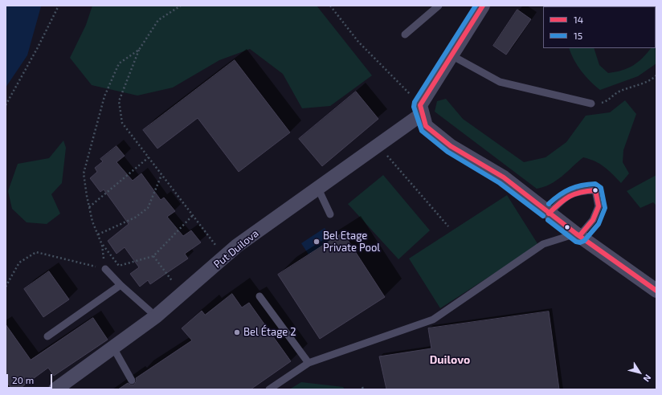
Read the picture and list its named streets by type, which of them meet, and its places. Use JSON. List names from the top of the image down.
{
  "streets": {
    "street": ["Put Duilova"]
  },
  "districts": ["Duilovo"],
  "places": ["Bel Etage Private Pool", "Bel Étage 2"],
  "lines": ["transit line 14", "transit line 15"],
  "legend": ["14", "15"],
  "scale_bar": "20 m",
  "north": "bottom right"
}
